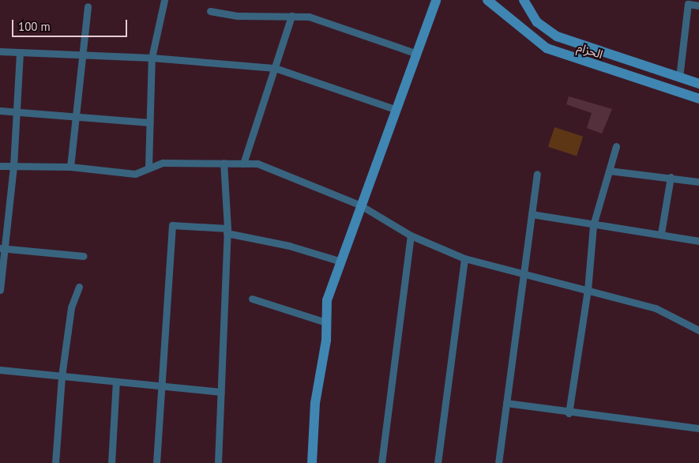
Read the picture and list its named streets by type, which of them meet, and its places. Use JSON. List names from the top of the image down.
{
  "streets": {
    "street": ["الحزام"]
  },
  "scale_bar": "100 m"
}
